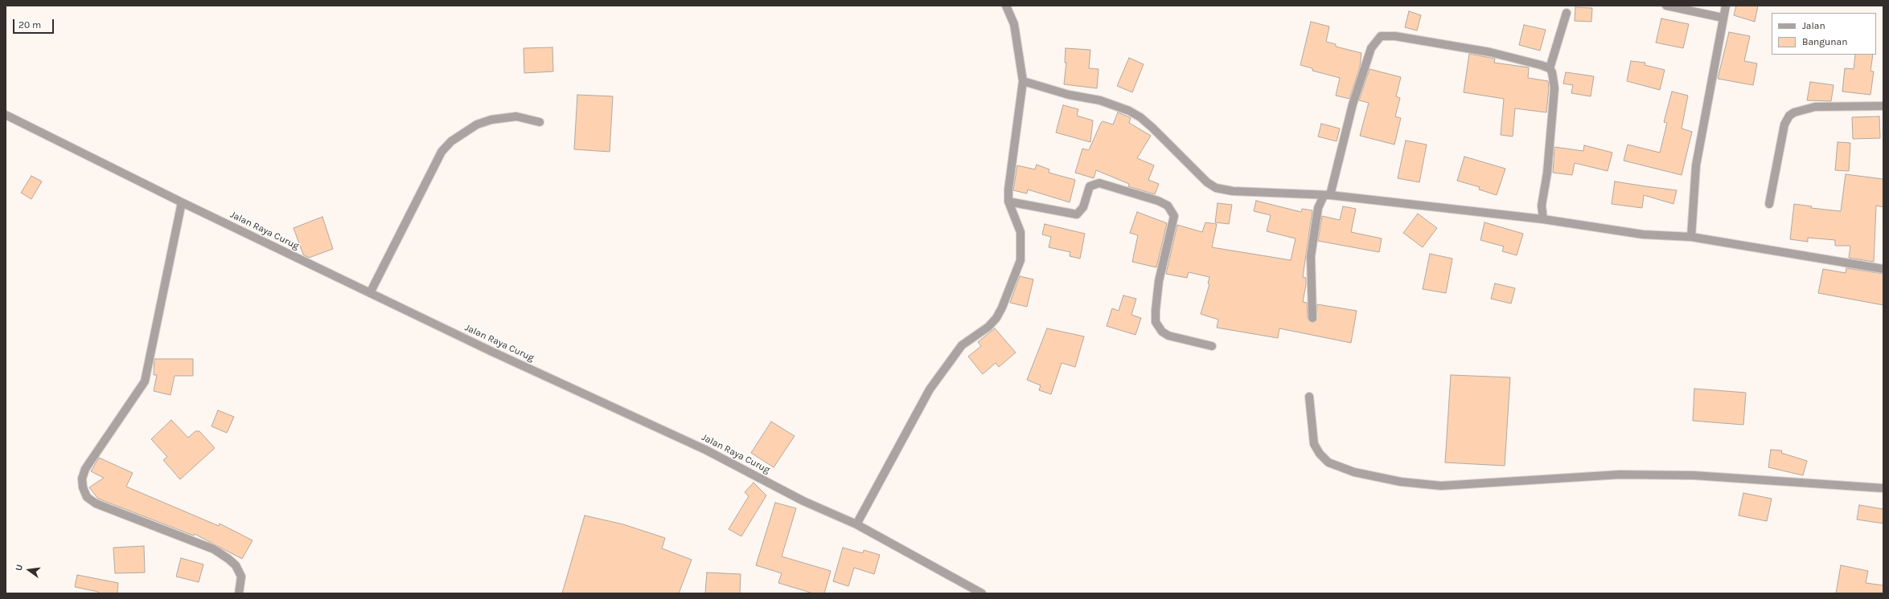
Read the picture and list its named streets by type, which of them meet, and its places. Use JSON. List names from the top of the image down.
{
  "streets": {
    "street": ["Jalan Raya Curug"]
  },
  "legend": ["Jalan", "Bangunan"],
  "scale_bar": "20 m",
  "north": "left"
}
